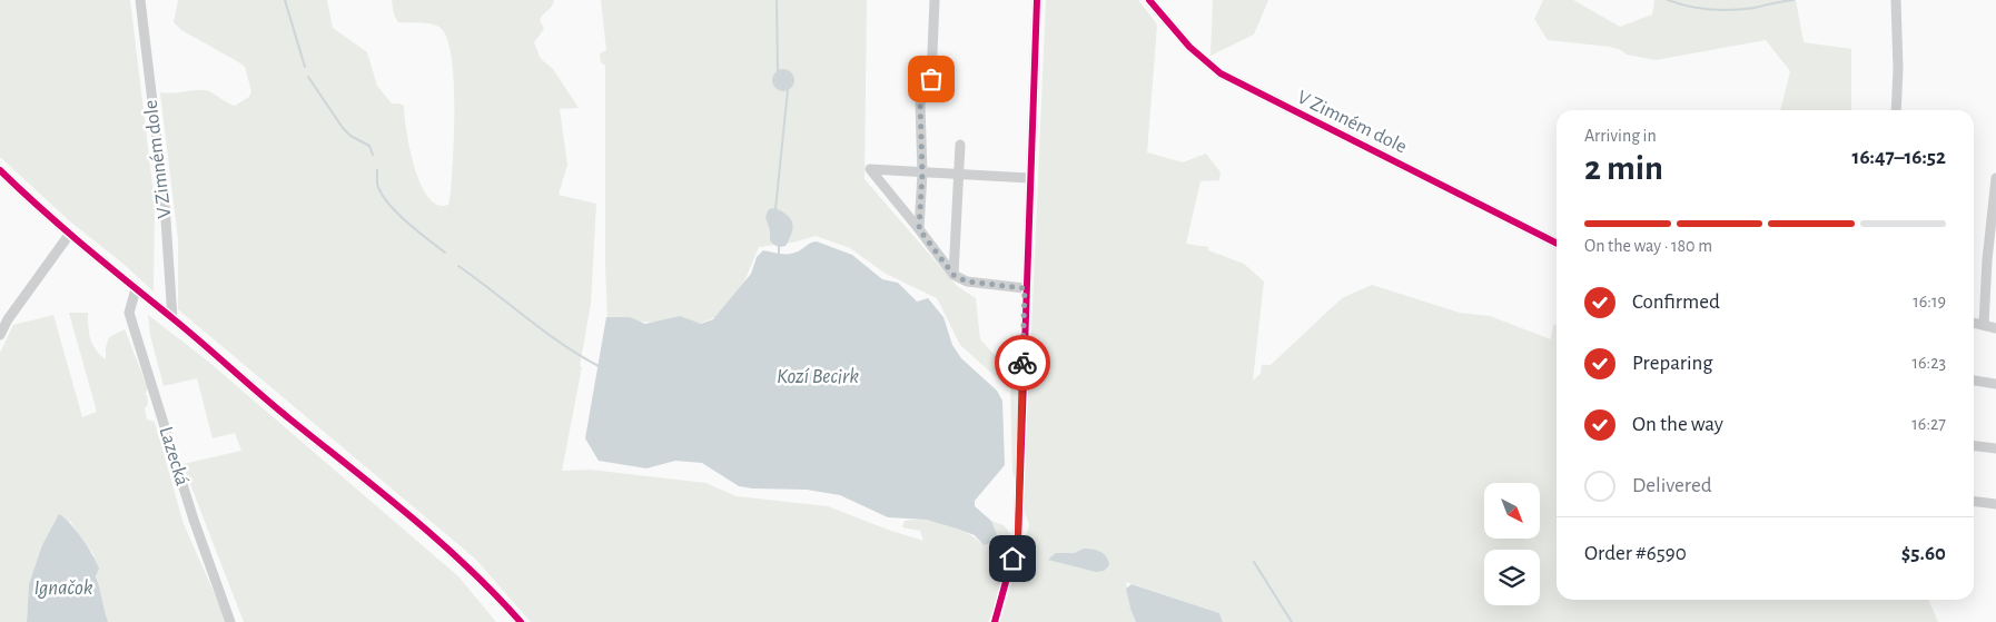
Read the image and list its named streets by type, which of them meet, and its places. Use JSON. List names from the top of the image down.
{
  "streets": {
    "street": ["V Zimném dole", "Lazecká"]
  },
  "water": ["Kozí Becirk", "Ignačok"],
  "north": "bottom right",
  "page": {
    "heading": ["2 min", "Arriving in", "16:47–16:52"],
    "panel": ["Order #6590", "$5.60"],
    "bar": "On the way · 180 m",
    "list": [
      ["Confirmed", "16:19"],
      ["Preparing", "16:23"],
      ["On the way", "16:27"],
      "Delivered"
    ]
  }
}
